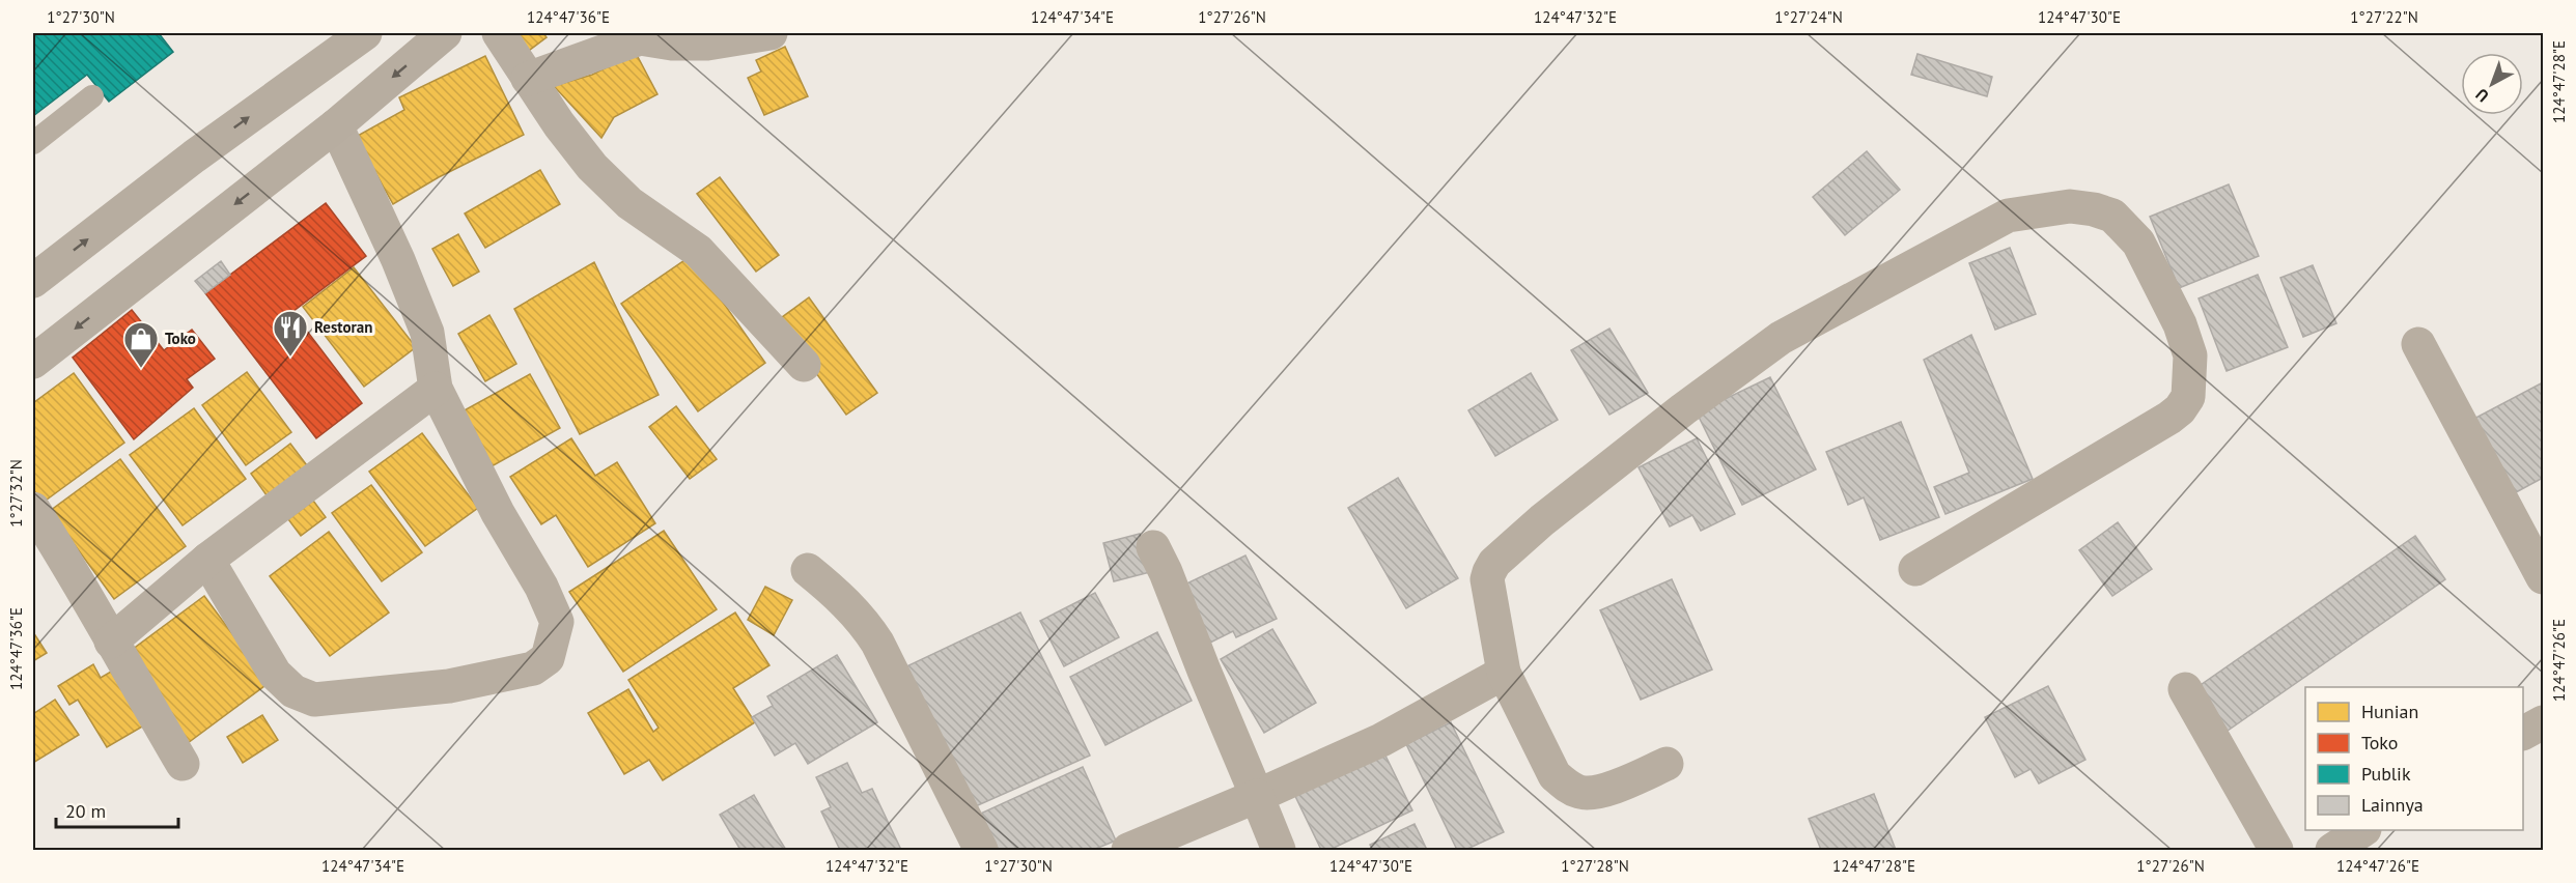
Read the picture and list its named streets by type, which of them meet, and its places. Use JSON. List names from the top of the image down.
{
  "places": {
    "restaurant": ["Restoran"],
    "shop": ["Toko"]
  },
  "legend": [
    "Hunian",
    "Toko",
    "Publik",
    "Lainnya"
  ],
  "scale_bar": "20 m",
  "north": "bottom left",
  "coordinates": [
    "1°27'30\"N",
    "124°47'36\"E",
    "124°47'34\"E",
    "1°27'26\"N",
    "124°47'32\"E",
    "1°27'24\"N",
    "124°47'30\"E",
    "1°27'22\"N",
    "124°47'28\"E",
    "1°27'32\"N",
    "124°47'26\"E",
    "1°27'28\"N"
  ]
}
